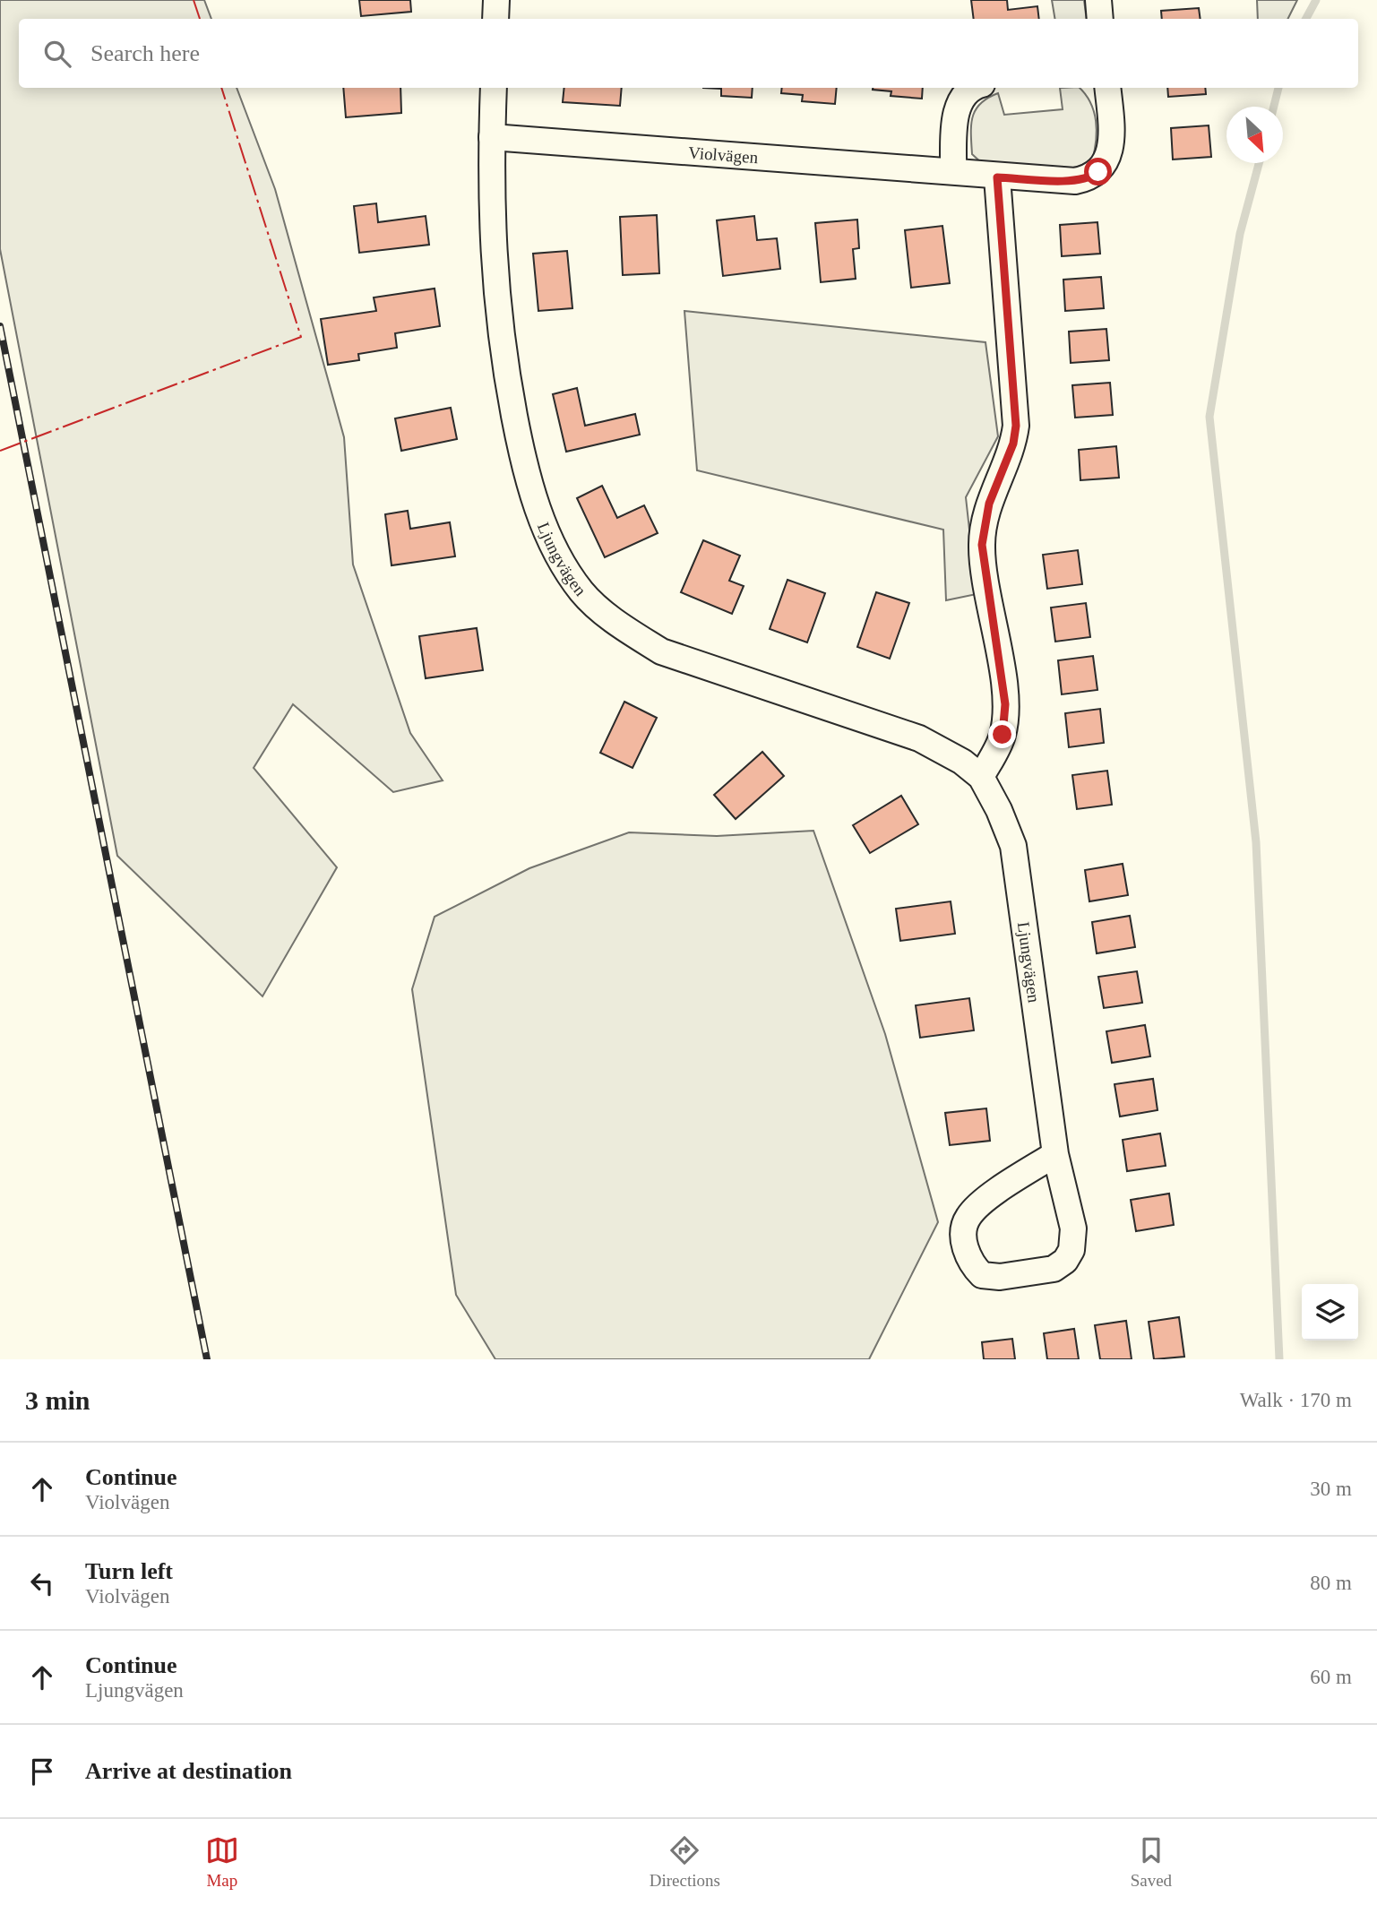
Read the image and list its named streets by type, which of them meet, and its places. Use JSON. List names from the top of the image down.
{
  "streets": {
    "street": ["Violvägen", "Ljungvägen"]
  },
  "crossings": [
    ["Violvägen", "Ljungvägen"]
  ],
  "north": "bottom right",
  "page": {
    "search": "Search here",
    "heading": ["3 min", "Walk · 170 m"],
    "list": [
      ["Continue", "Violvägen", "30 m"],
      ["Turn left", "Violvägen", "80 m"],
      ["Continue", "Ljungvägen", "60 m"],
      "Arrive at destination"
    ],
    "nav": ["Map", "Directions", "Saved"]
  }
}
